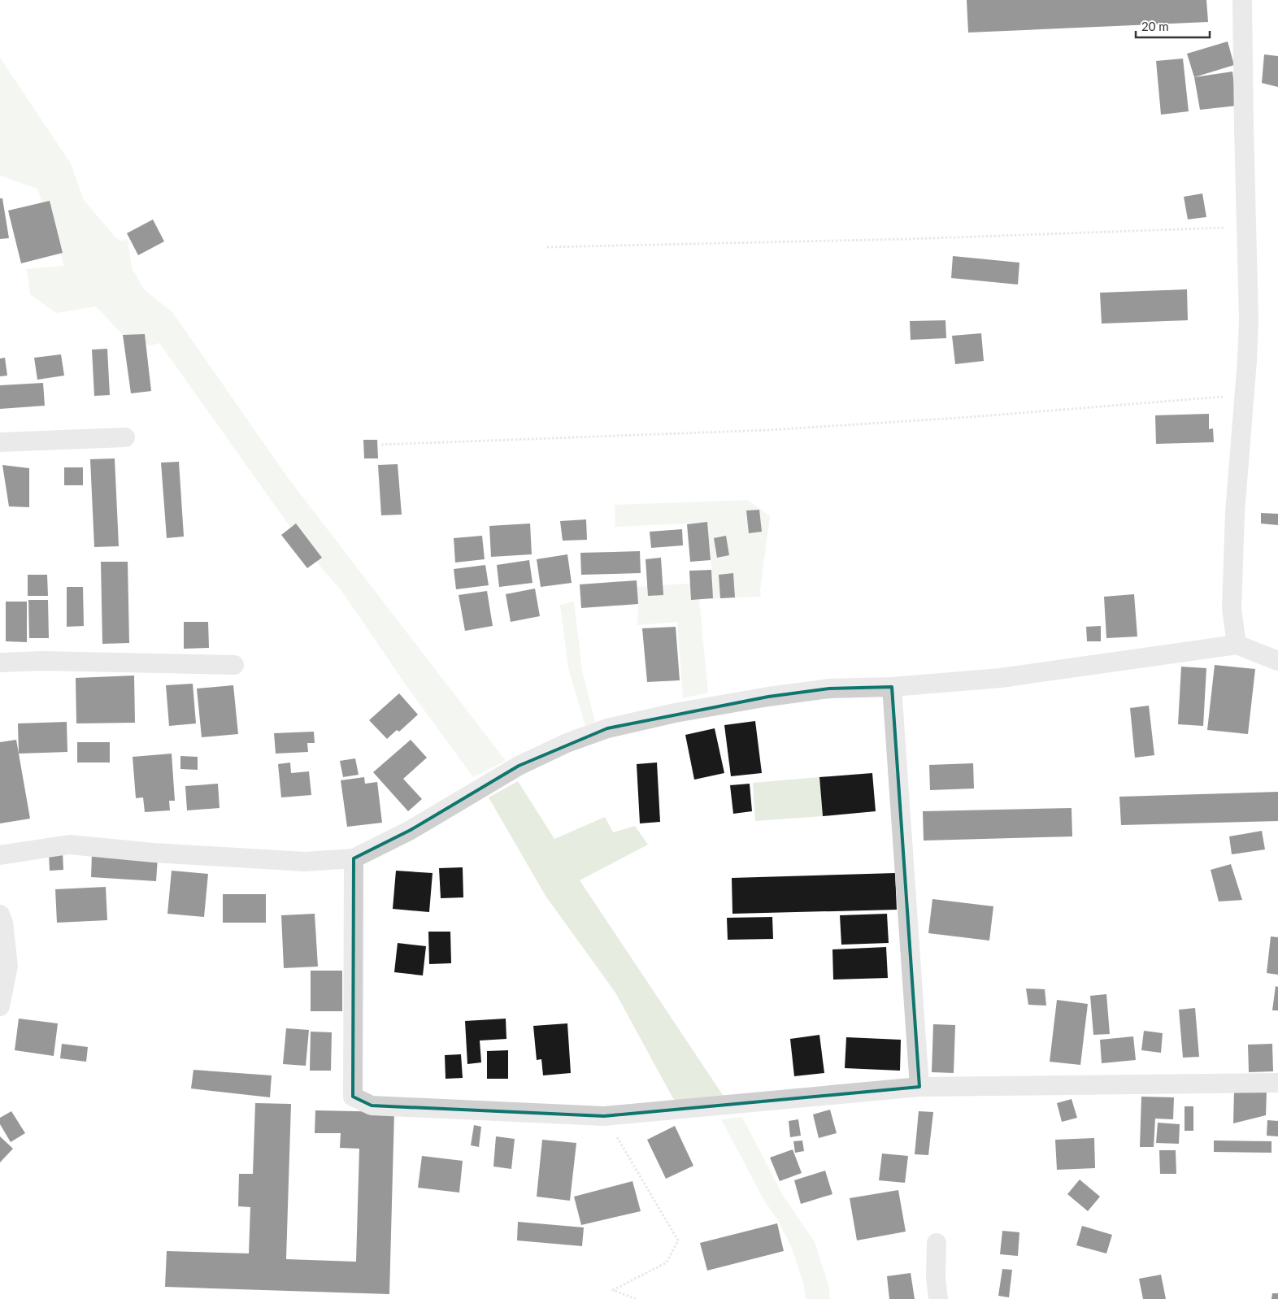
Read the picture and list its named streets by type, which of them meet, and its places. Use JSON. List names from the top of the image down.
{
  "scale_bar": "20 m"
}
